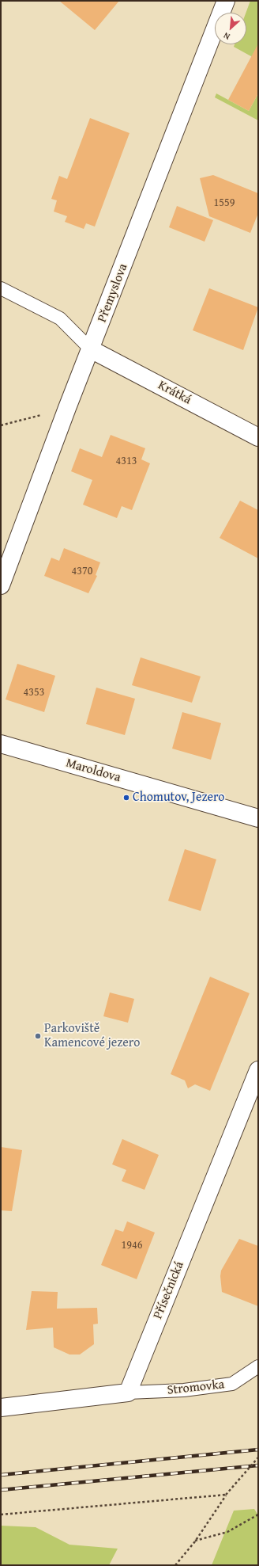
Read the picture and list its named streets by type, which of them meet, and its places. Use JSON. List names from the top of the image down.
{
  "streets": {
    "street": [
      "Přemyslova",
      "Krátká",
      "Maroldova",
      "Přísečnická"
    ],
    "lane": ["Stromovka"]
  },
  "crossings": [
    ["Přemyslova", "Krátká"],
    ["Přísečnická", "Stromovka"]
  ],
  "places": ["Chomutov, Jezero", "Parkoviště Kamencové jezero"],
  "house_numbers": [
    "1559",
    "4313",
    "4370",
    "4353",
    "1946"
  ],
  "north": "bottom left"
}
